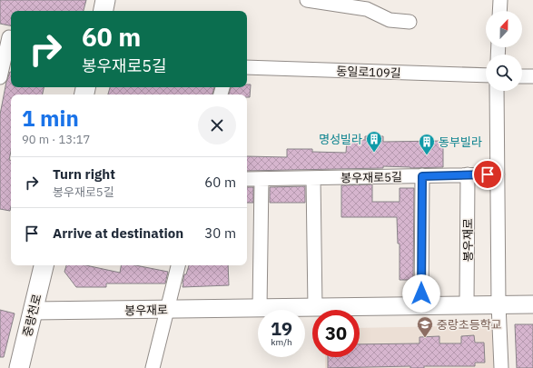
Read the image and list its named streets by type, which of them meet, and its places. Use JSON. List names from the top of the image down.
{
  "streets": {
    "main road": ["중랑천로"],
    "street": ["동일로109길", "봉우재로5길", "봉우재로"]
  },
  "crossings": [
    ["봉우재로5길", "봉우재로"],
    ["봉우재로", "중랑천로"]
  ],
  "places": {
    "building": ["명성빌라", "동부빌라"],
    "school or university": ["중랑초등학교"]
  },
  "north": "top",
  "page": {
    "turn": ["60 m", "봉우재로5길"],
    "heading": ["1 min", "90 m · 13:17"],
    "list": [
      {
        "name": "Turn right",
        "note": "봉우재로5길",
        "value": "60 m"
      },
      {
        "name": "Arrive at destination",
        "value": "30 m"
      }
    ],
    "speed": "19 km/h",
    "limit": "30"
  }
}
